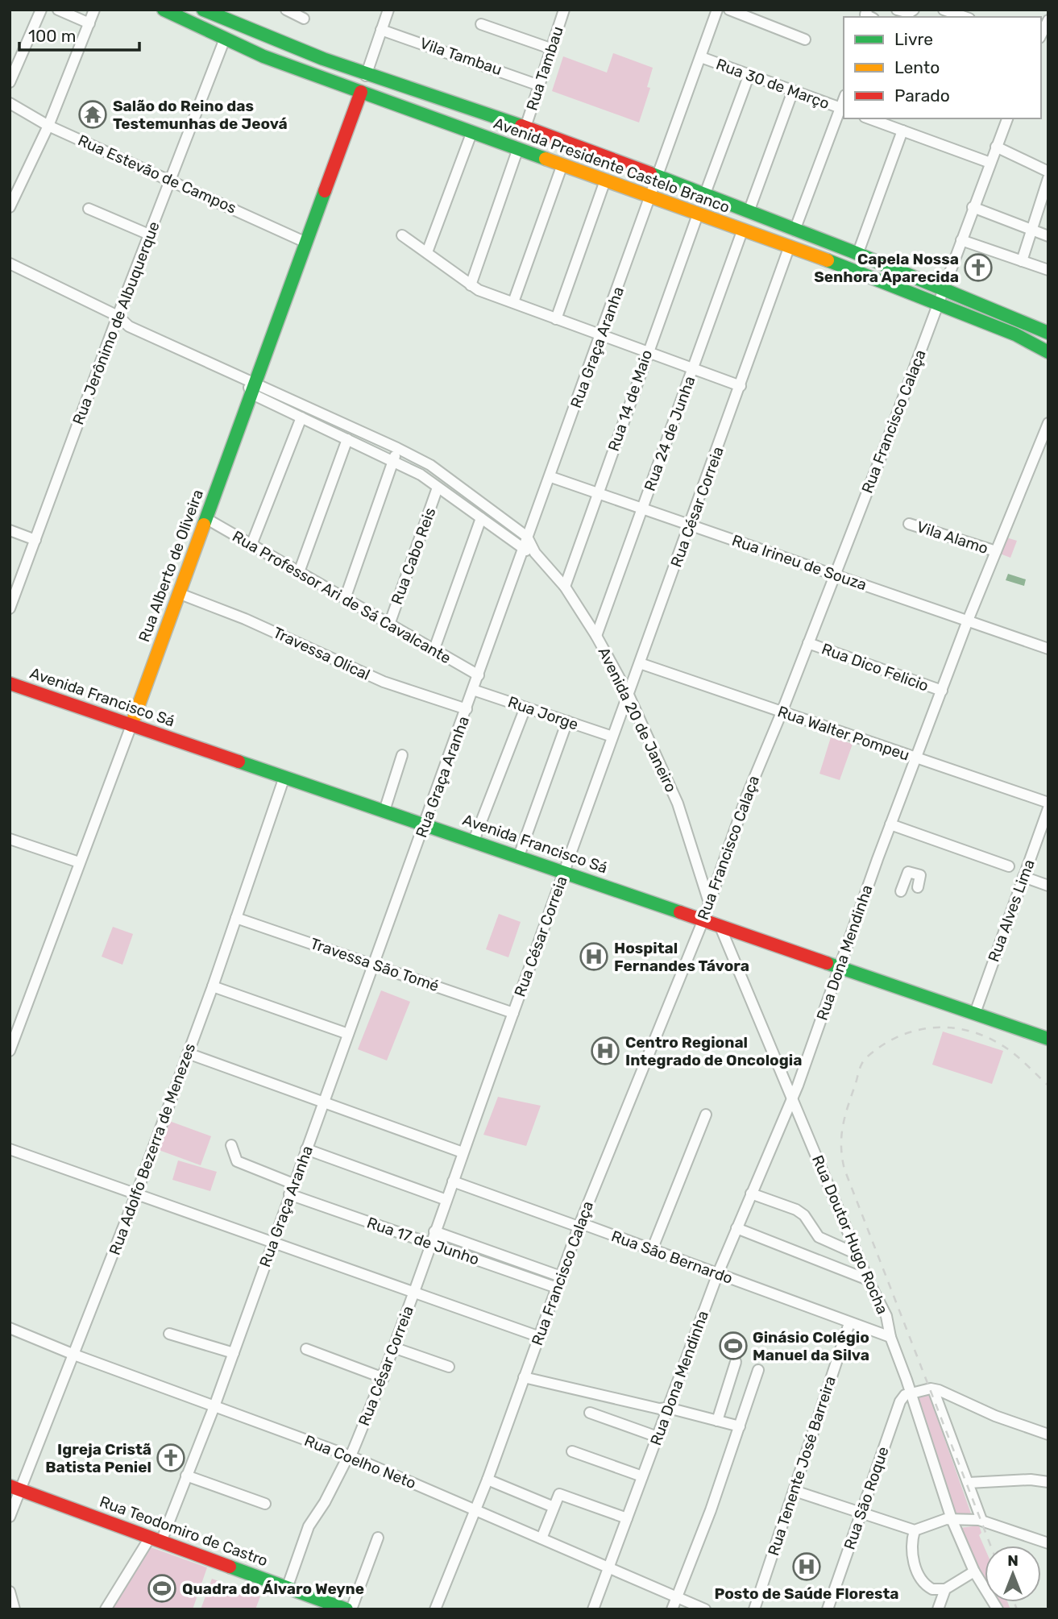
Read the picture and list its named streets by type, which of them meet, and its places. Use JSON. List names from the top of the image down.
{
  "streets": {
    "main road": [
      "Avenida Presidente Castelo Branco",
      "Rua Alberto de Oliveira",
      "Avenida Francisco Sá",
      "Rua Teodomiro de Castro"
    ],
    "street": [
      "Vila Tambau",
      "Rua Tambau",
      "Rua 30 de Março",
      "Rua Estevão de Campos",
      "Rua Jerônimo de Albuquerque",
      "Rua Graça Aranha",
      "Rua 14 de Maio",
      "Rua Francisco Calaça",
      "Rua 24 de Junha",
      "Rua César Correia",
      "Vila Alamo",
      "Rua Cabo Reis",
      "Rua Irineu de Souza",
      "Rua Professor Ari de Sá Cavalcante",
      "Travessa Olical",
      "Rua Dico Felicio",
      "Rua Jorge",
      "Avenida 20 de Janeiro",
      "Rua Walter Pompeu",
      "Rua Alves Lima",
      "Rua Dona Mendinha",
      "Travessa São Tomé",
      "Rua Adolfo Bezerra de Menezes",
      "Rua Doutor Hugo Rocha",
      "Rua 17 de Junho",
      "Rua São Bernardo",
      "Rua Coelho Neto",
      "Rua Tenente José Barreira",
      "Rua São Roque"
    ]
  },
  "crossings": [
    ["Vila Tambau", "Rua Tambau"],
    ["Rua Tambau", "Avenida Presidente Castelo Branco"],
    ["Rua 30 de Março", "Rua Graça Aranha"],
    ["Avenida Presidente Castelo Branco", "Rua Jerônimo de Albuquerque"],
    ["Avenida Presidente Castelo Branco", "Rua Graça Aranha"],
    ["Avenida Presidente Castelo Branco", "Rua 14 de Maio"],
    ["Avenida Presidente Castelo Branco", "Rua Francisco Calaça"],
    ["Avenida Presidente Castelo Branco", "Rua 24 de Junha"],
    ["Avenida Presidente Castelo Branco", "Rua César Correia"],
    ["Avenida Presidente Castelo Branco", "Rua Alberto de Oliveira"],
    ["Rua Estevão de Campos", "Rua Jerônimo de Albuquerque"],
    ["Rua Estevão de Campos", "Rua Alberto de Oliveira"],
    ["Rua Jerônimo de Albuquerque", "Avenida 20 de Janeiro"],
    ["Rua Graça Aranha", "Rua Irineu de Souza"],
    ["Rua Graça Aranha", "Rua Professor Ari de Sá Cavalcante"],
    ["Rua Graça Aranha", "Travessa Olical"],
    ["Rua Graça Aranha", "Avenida Francisco Sá"],
    ["Rua Graça Aranha", "Rua Jorge"],
    ["Rua Graça Aranha", "Avenida 20 de Janeiro"],
    ["Rua Graça Aranha", "Travessa São Tomé"],
    ["Rua Graça Aranha", "Rua 17 de Junho"],
    ["Rua Graça Aranha", "Rua Coelho Neto"],
    ["Rua Graça Aranha", "Rua Teodomiro de Castro"],
    ["Rua 14 de Maio", "Rua Irineu de Souza"],
    ["Rua 14 de Maio", "Avenida 20 de Janeiro"],
    ["Rua Francisco Calaça", "Rua Irineu de Souza"],
    ["Rua Francisco Calaça", "Rua Dico Felicio"],
    ["Rua Francisco Calaça", "Avenida Francisco Sá"],
    ["Rua Francisco Calaça", "Avenida 20 de Janeiro"],
    ["Rua Francisco Calaça", "Rua Walter Pompeu"],
    ["Rua Francisco Calaça", "Rua 17 de Junho"],
    ["Rua Francisco Calaça", "Rua São Bernardo"],
    ["Rua Francisco Calaça", "Rua Coelho Neto"],
    ["Rua 24 de Junha", "Rua Irineu de Souza"],
    ["Rua 24 de Junha", "Avenida 20 de Janeiro"],
    ["Rua César Correia", "Rua Irineu de Souza"],
    ["Rua César Correia", "Avenida Francisco Sá"],
    ["Rua César Correia", "Rua Jorge"],
    ["Rua César Correia", "Avenida 20 de Janeiro"],
    ["Rua César Correia", "Rua Walter Pompeu"],
    ["Rua César Correia", "Travessa São Tomé"],
    ["Rua César Correia", "Rua 17 de Junho"],
    ["Rua César Correia", "Rua São Bernardo"],
    ["Rua César Correia", "Rua Coelho Neto"],
    ["Rua César Correia", "Rua Teodomiro de Castro"],
    ["Vila Alamo", "Rua Dona Mendinha"],
    ["Rua Cabo Reis", "Rua Professor Ari de Sá Cavalcante"],
    ["Rua Cabo Reis", "Avenida 20 de Janeiro"],
    ["Rua Irineu de Souza", "Rua Dona Mendinha"],
    ["Rua Alberto de Oliveira", "Rua Professor Ari de Sá Cavalcante"],
    ["Rua Alberto de Oliveira", "Travessa Olical"],
    ["Rua Alberto de Oliveira", "Avenida Francisco Sá"],
    ["Rua Alberto de Oliveira", "Avenida 20 de Janeiro"],
    ["Rua Dico Felicio", "Rua Dona Mendinha"],
    ["Avenida Francisco Sá", "Rua Alves Lima"],
    ["Avenida Francisco Sá", "Rua Dona Mendinha"],
    ["Avenida Francisco Sá", "Rua Adolfo Bezerra de Menezes"],
    ["Avenida Francisco Sá", "Rua Doutor Hugo Rocha"],
    ["Rua Walter Pompeu", "Rua Dona Mendinha"],
    ["Rua Dona Mendinha", "Rua Doutor Hugo Rocha"],
    ["Rua Dona Mendinha", "Rua São Bernardo"],
    ["Rua Dona Mendinha", "Rua Coelho Neto"],
    ["Travessa São Tomé", "Rua Adolfo Bezerra de Menezes"],
    ["Rua Adolfo Bezerra de Menezes", "Rua Coelho Neto"],
    ["Rua Adolfo Bezerra de Menezes", "Rua Teodomiro de Castro"],
    ["Rua Doutor Hugo Rocha", "Rua São Bernardo"],
    ["Rua Doutor Hugo Rocha", "Rua São Roque"],
    ["Rua São Bernardo", "Rua Tenente José Barreira"]
  ],
  "places": {
    "temple": ["Salão do Reino das Testemunhas de Jeová"],
    "church": ["Capela Nossa Senhora Aparecida", "Igreja Cristã Batista Peniel"],
    "hospital": ["Hospital Fernandes Távora", "Centro Regional Integrado de Oncologia", "Posto de Saúde Floresta"],
    "sports": ["Ginásio Colégio Manuel da Silva", "Quadra do Álvaro Weyne"]
  },
  "legend": ["Livre", "Lento", "Parado"],
  "scale_bar": "100 m",
  "north": "top"
}
